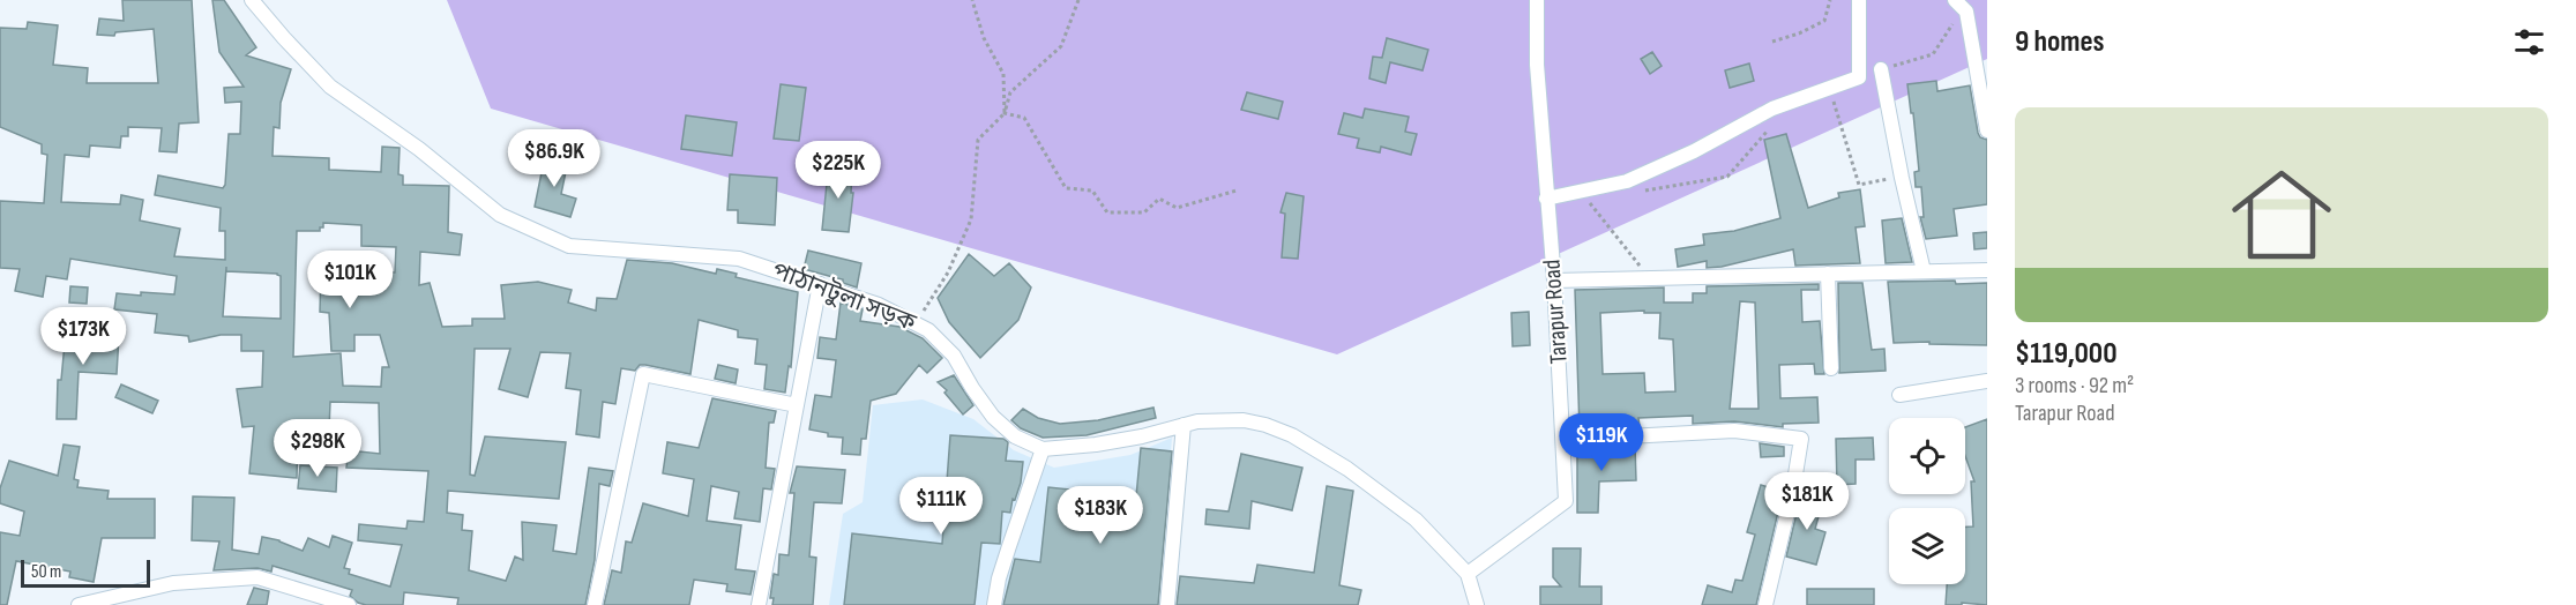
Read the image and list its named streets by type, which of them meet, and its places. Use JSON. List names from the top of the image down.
{
  "streets": {
    "street": ["পাঠানটুলা সড়ক", "Tarapur Road"]
  },
  "scale_bar": "50 m",
  "page": {
    "heading": "9 homes",
    "list": [
      {
        "name": "$119,000",
        "note": "3 rooms · 92 m² · Tarapur Road"
      }
    ],
    "price": [
      "$86.9K",
      "$225K",
      "$101K",
      "$173K",
      "$119K",
      "$298K",
      "$181K",
      "$111K",
      "$183K"
    ],
    "scale": "50 m"
  }
}
